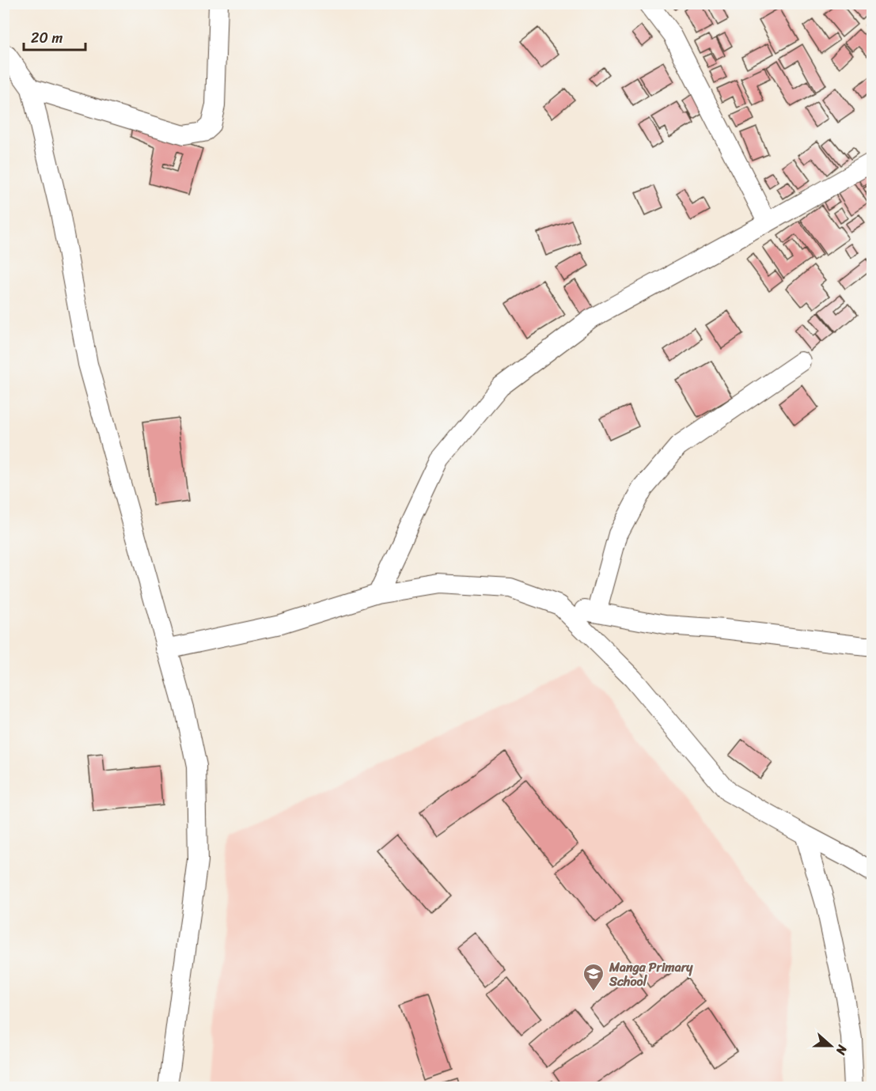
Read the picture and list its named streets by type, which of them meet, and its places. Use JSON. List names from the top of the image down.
{
  "places": {
    "school or university": ["Manga Primary School"]
  },
  "scale_bar": "20 m",
  "north": "right"
}
